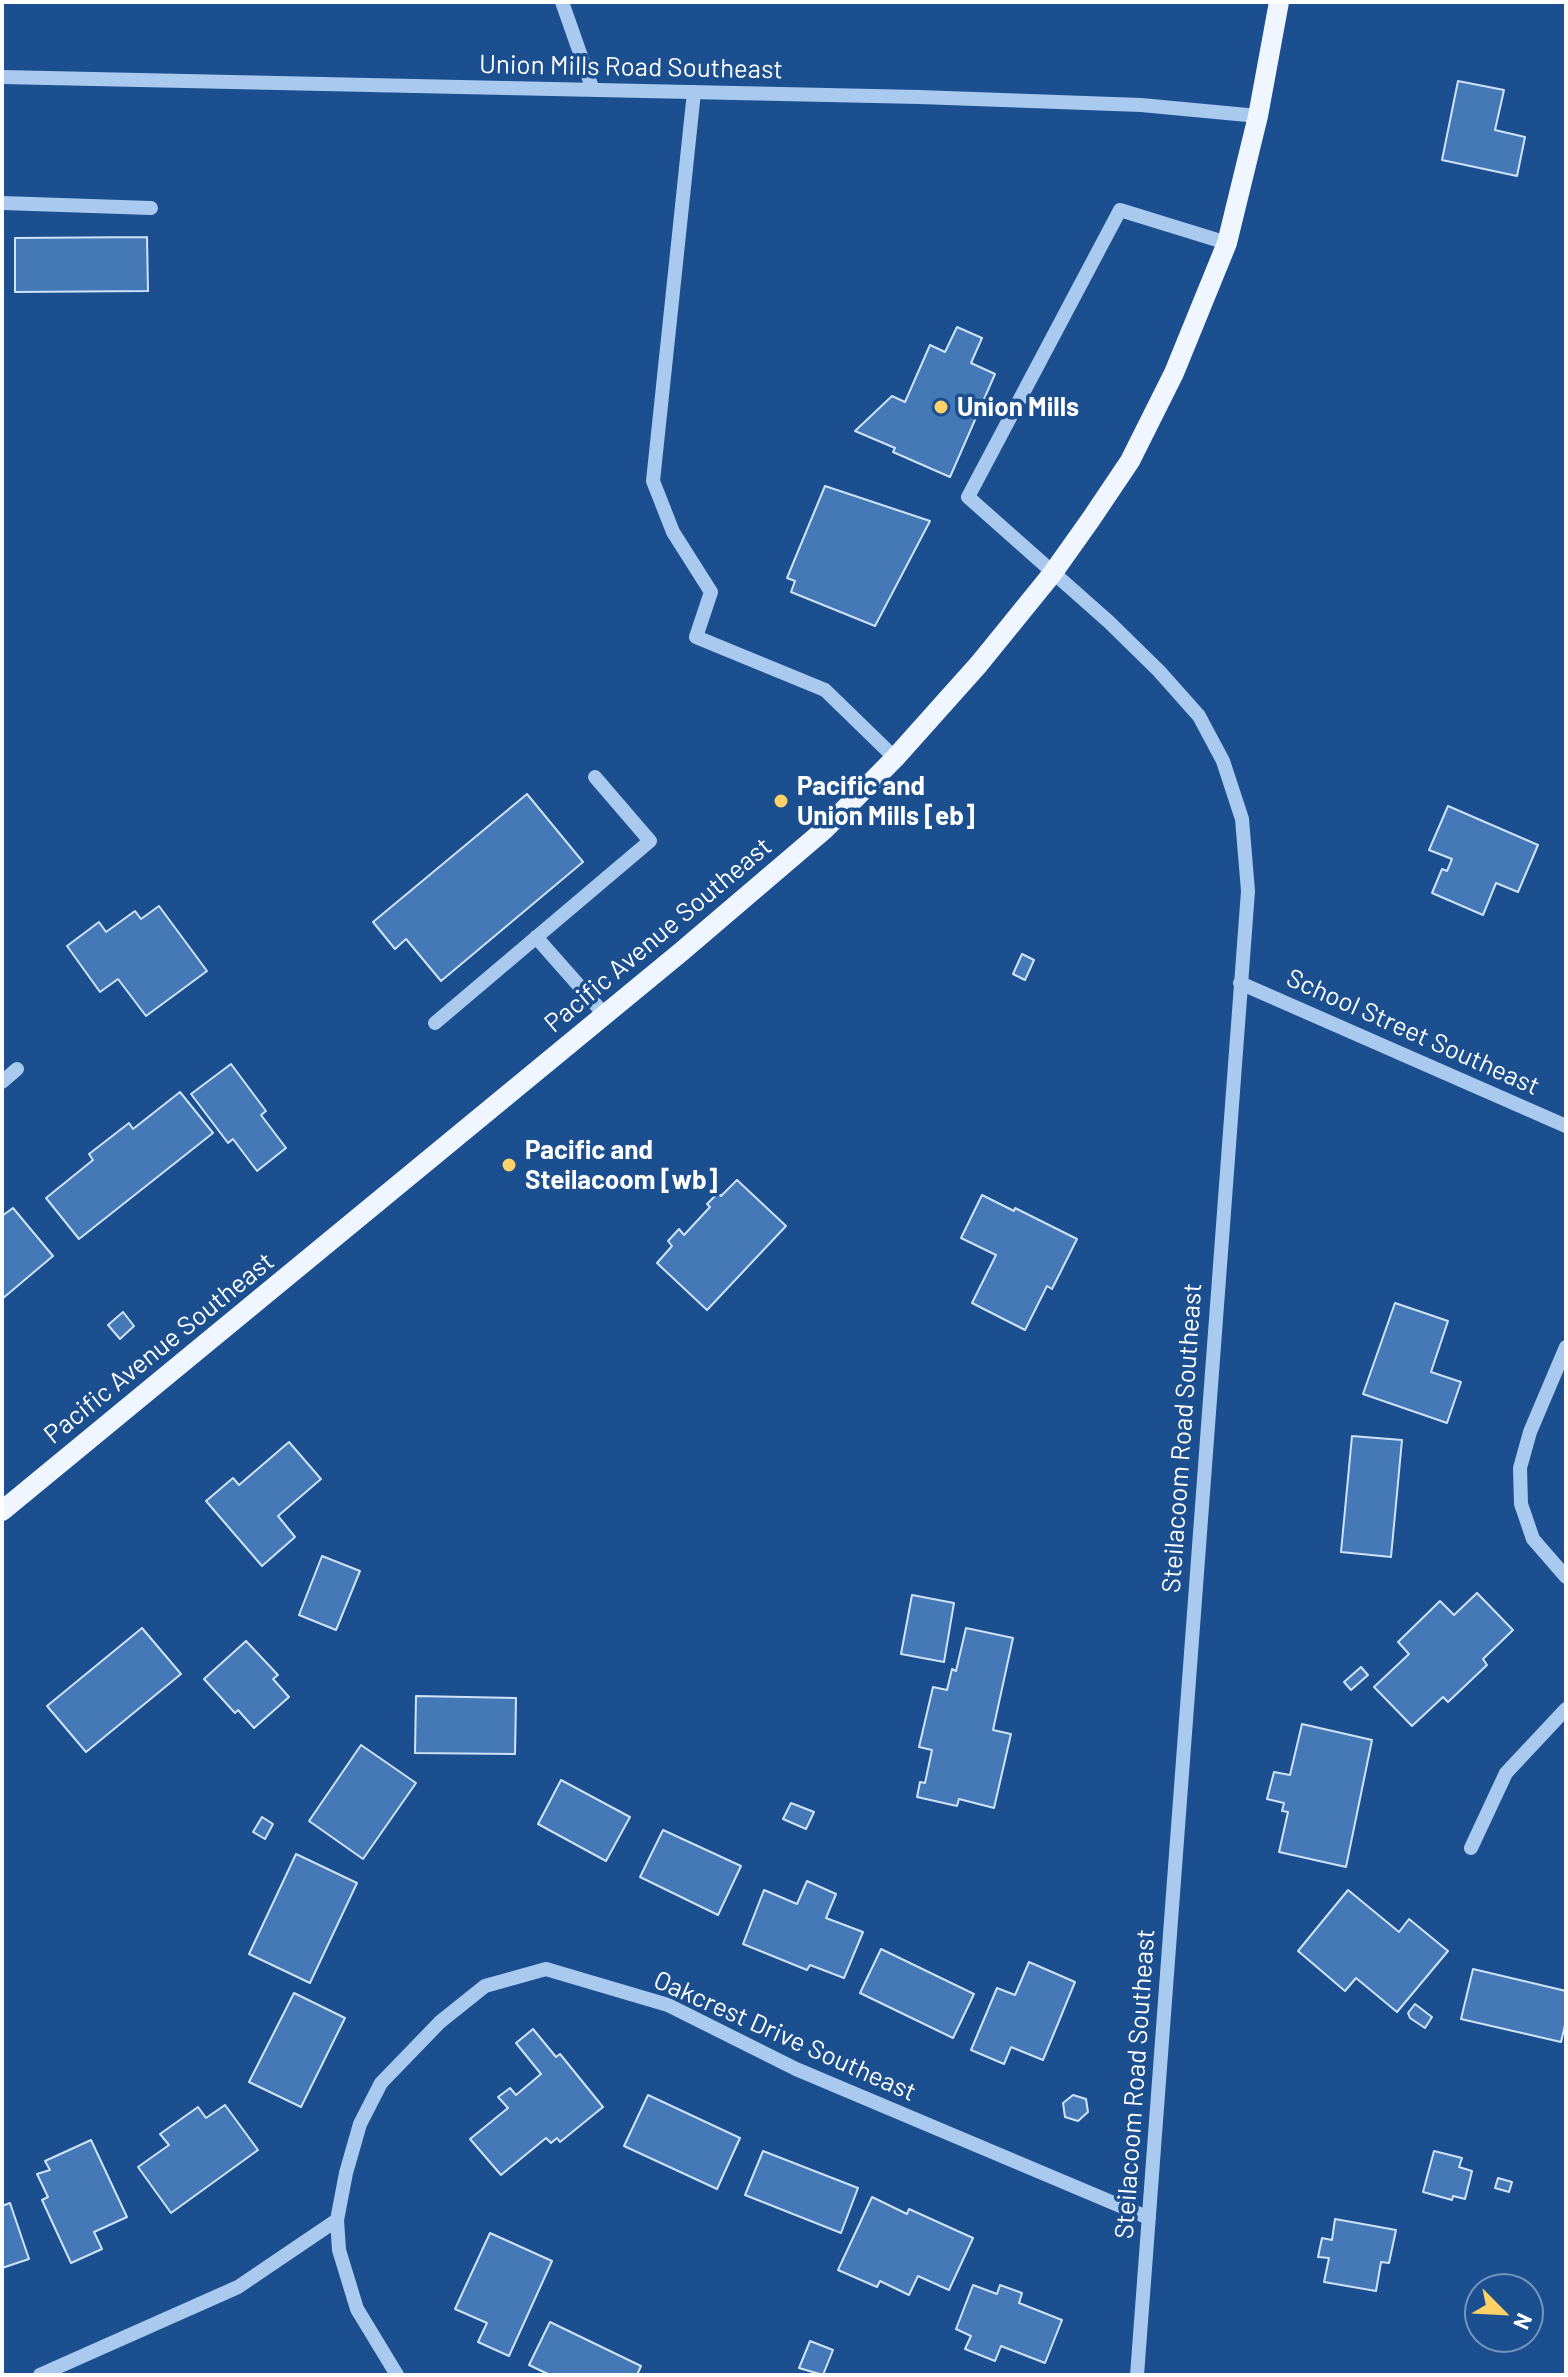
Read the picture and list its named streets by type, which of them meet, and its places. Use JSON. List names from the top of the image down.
{
  "streets": {
    "main road": ["Pacific Avenue Southeast"],
    "street": [
      "Union Mills Road Southeast",
      "School Street Southeast",
      "Steilacoom Road Southeast",
      "Oakcrest Drive Southeast"
    ]
  },
  "crossings": [
    ["Union Mills Road Southeast", "Pacific Avenue Southeast"],
    ["Pacific Avenue Southeast", "Steilacoom Road Southeast"],
    ["School Street Southeast", "Steilacoom Road Southeast"],
    ["Steilacoom Road Southeast", "Oakcrest Drive Southeast"]
  ],
  "places": ["Union Mills", "Pacific and Union Mills [eb]", "Pacific and Steilacoom [wb]"],
  "north": "bottom right"
}
